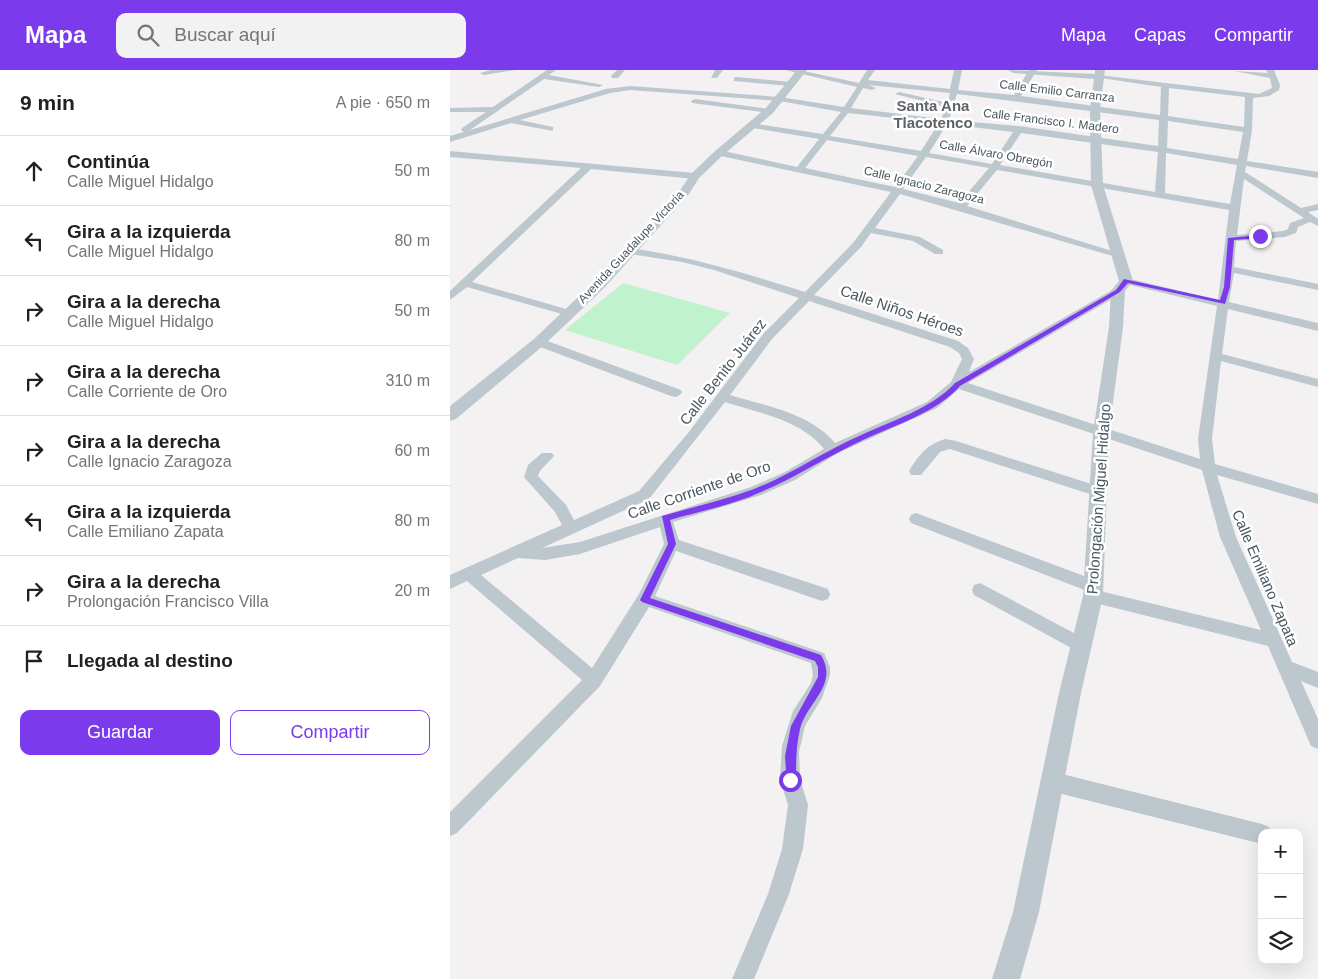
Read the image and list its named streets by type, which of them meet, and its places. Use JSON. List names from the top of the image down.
{
  "streets": {
    "street": [
      "Calle Emilio Carranza",
      "Calle Francisco I. Madero",
      "Calle Álvaro Obregón",
      "Calle Ignacio Zaragoza",
      "Avenida Guadalupe Victoria",
      "Calle Niños Héroes",
      "Calle Benito Juárez",
      "Calle Corriente de Oro",
      "Prolongación Miguel Hidalgo",
      "Calle Emiliano Zapata"
    ]
  },
  "crossings": [
    ["Calle Emilio Carranza", "Calle Benito Juárez"],
    ["Calle Emilio Carranza", "Prolongación Miguel Hidalgo"],
    ["Calle Emilio Carranza", "Calle Emiliano Zapata"],
    ["Calle Francisco I. Madero", "Avenida Guadalupe Victoria"],
    ["Calle Francisco I. Madero", "Calle Benito Juárez"],
    ["Calle Francisco I. Madero", "Prolongación Miguel Hidalgo"],
    ["Calle Francisco I. Madero", "Calle Emiliano Zapata"],
    ["Calle Álvaro Obregón", "Avenida Guadalupe Victoria"],
    ["Calle Álvaro Obregón", "Calle Benito Juárez"],
    ["Calle Álvaro Obregón", "Prolongación Miguel Hidalgo"],
    ["Calle Álvaro Obregón", "Calle Emiliano Zapata"],
    ["Calle Ignacio Zaragoza", "Avenida Guadalupe Victoria"],
    ["Calle Ignacio Zaragoza", "Calle Benito Juárez"],
    ["Calle Ignacio Zaragoza", "Prolongación Miguel Hidalgo"],
    ["Avenida Guadalupe Victoria", "Calle Niños Héroes"],
    ["Calle Niños Héroes", "Calle Benito Juárez"],
    ["Calle Niños Héroes", "Calle Corriente de Oro"],
    ["Calle Benito Juárez", "Calle Corriente de Oro"],
    ["Calle Corriente de Oro", "Prolongación Miguel Hidalgo"]
  ],
  "districts": ["Santa Ana Tlacotenco"],
  "page": {
    "header": "Mapa",
    "search": "Buscar aquí",
    "nav": ["Mapa", "Capas", "Compartir"],
    "heading": ["9 min", "A pie · 650 m"],
    "list": [
      ["Continúa", "Calle Miguel Hidalgo", "50 m"],
      ["Gira a la izquierda", "Calle Miguel Hidalgo", "80 m"],
      ["Gira a la derecha", "Calle Miguel Hidalgo", "50 m"],
      ["Gira a la derecha", "Calle Corriente de Oro", "310 m"],
      ["Gira a la derecha", "Calle Ignacio Zaragoza", "60 m"],
      ["Gira a la izquierda", "Calle Emiliano Zapata", "80 m"],
      ["Gira a la derecha", "Prolongación Francisco Villa", "20 m"],
      "Llegada al destino"
    ],
    "buttons": ["Guardar", "Compartir"],
    "map_buttons": ["+", "−"]
  }
}
